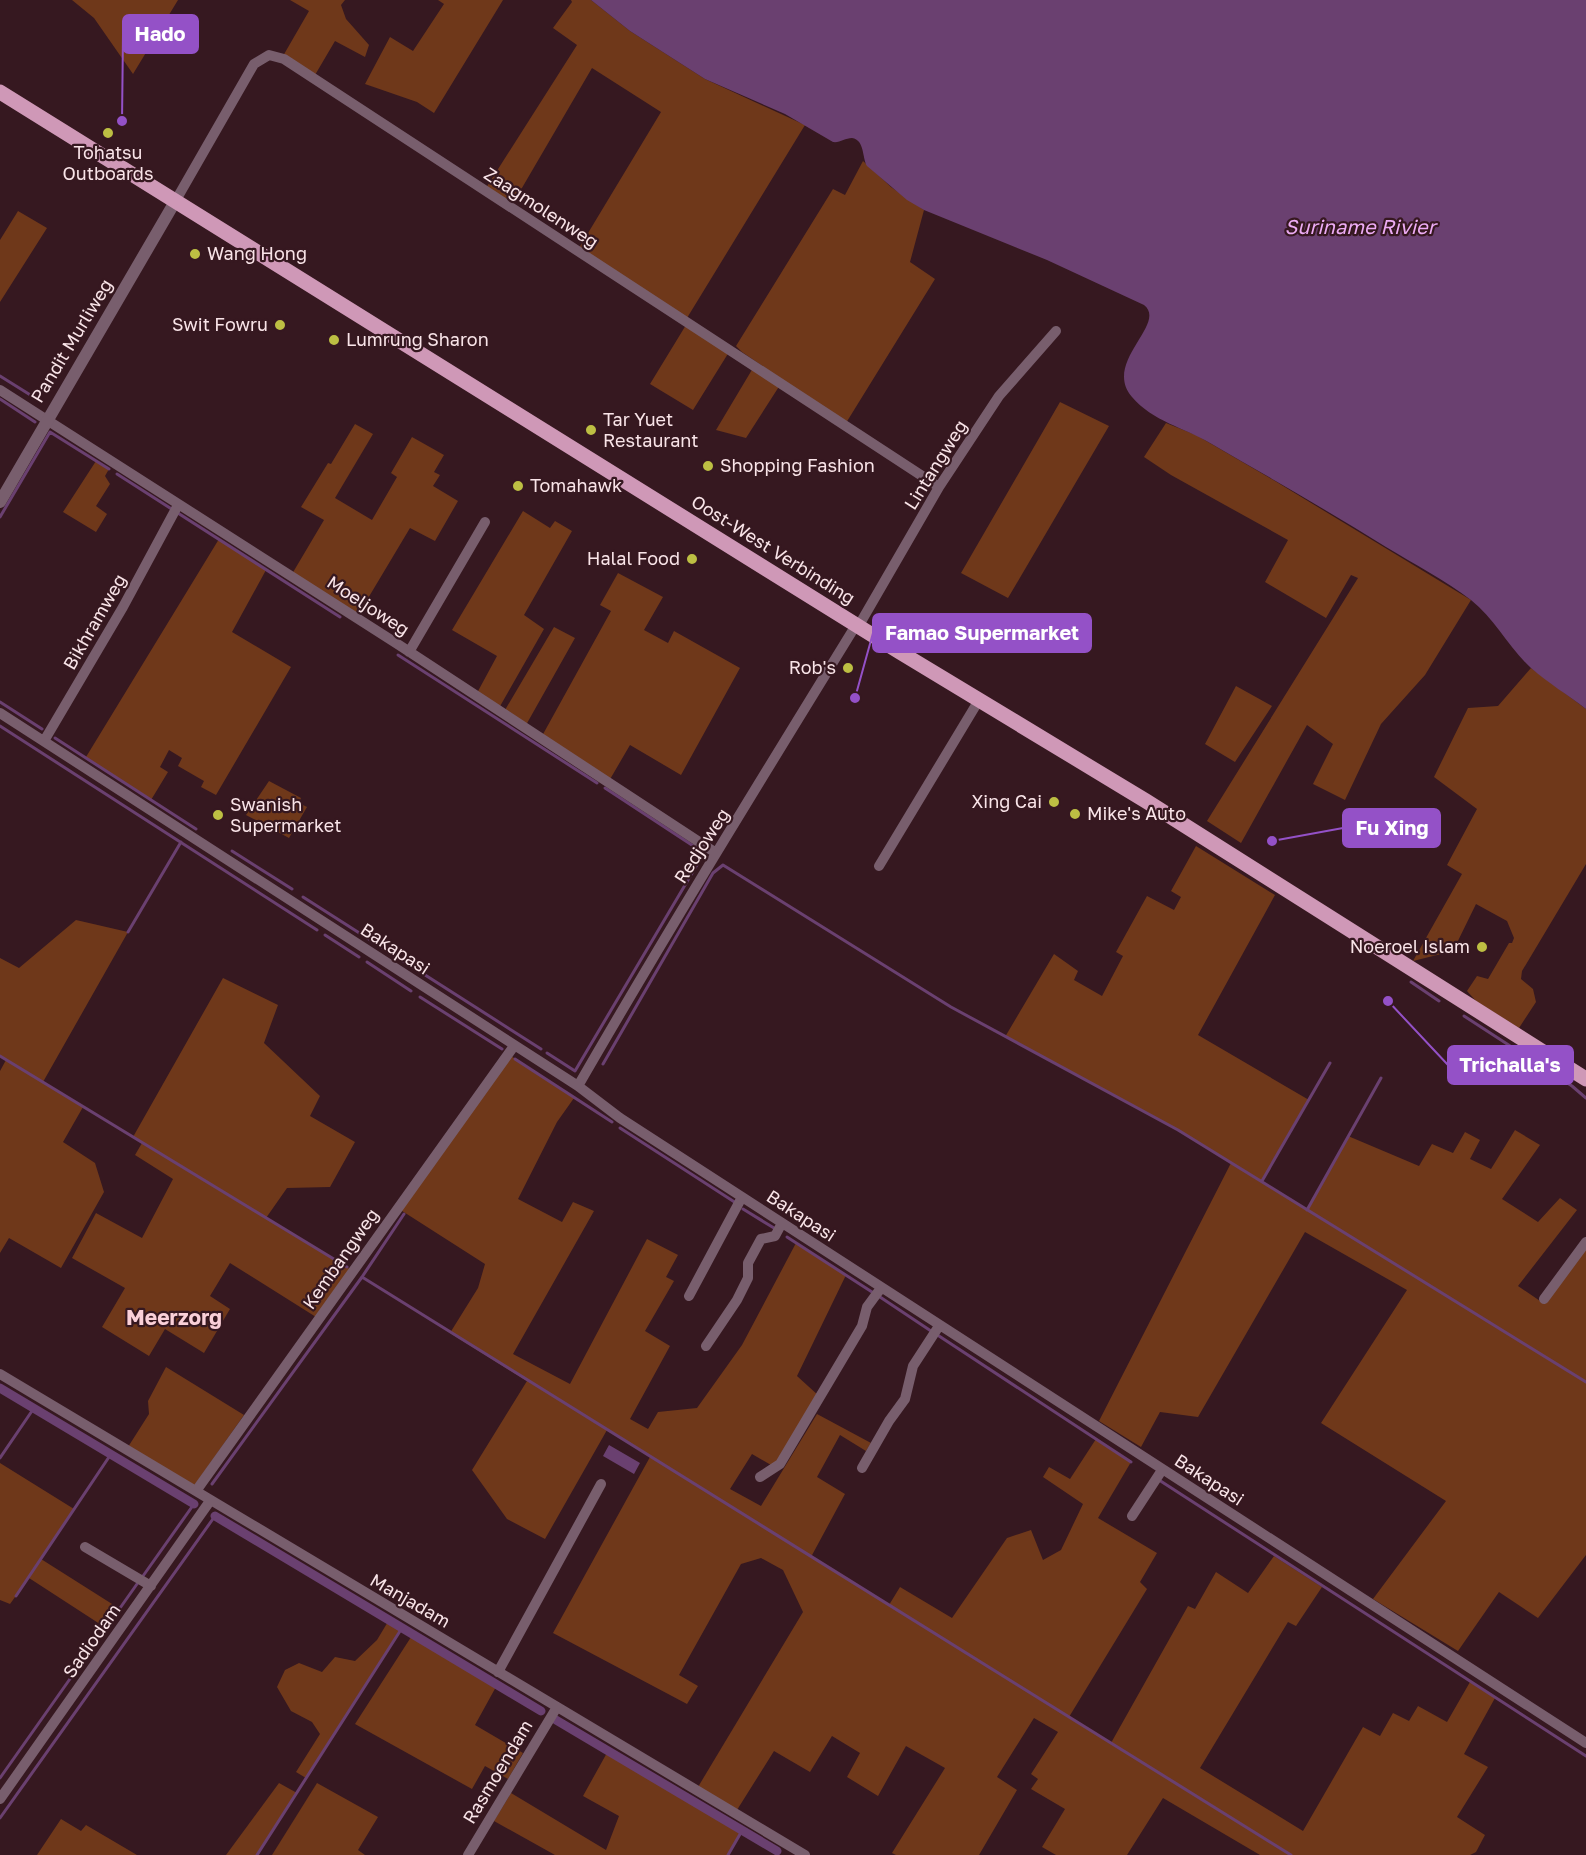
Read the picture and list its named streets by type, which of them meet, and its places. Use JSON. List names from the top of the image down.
{
  "streets": {
    "main road": ["Oost-West Verbinding"],
    "street": [
      "Zaagmolenweg",
      "Pandit Murliweg",
      "Lintangweg",
      "Moeljoweg",
      "Bikhramweg",
      "Redjoweg",
      "Bakapasi",
      "Kembangweg",
      "Manjadam",
      "Sadiodam",
      "Rasmoendam"
    ]
  },
  "crossings": [
    ["Zaagmolenweg", "Pandit Murliweg"],
    ["Zaagmolenweg", "Lintangweg"],
    ["Zaagmolenweg", "Oost-West Verbinding"],
    ["Pandit Murliweg", "Oost-West Verbinding"],
    ["Pandit Murliweg", "Moeljoweg"],
    ["Lintangweg", "Oost-West Verbinding"],
    ["Lintangweg", "Redjoweg"],
    ["Oost-West Verbinding", "Redjoweg"],
    ["Moeljoweg", "Bikhramweg"],
    ["Moeljoweg", "Redjoweg"],
    ["Bikhramweg", "Bakapasi"],
    ["Redjoweg", "Bakapasi"],
    ["Bakapasi", "Kembangweg"],
    ["Kembangweg", "Manjadam"],
    ["Manjadam", "Sadiodam"],
    ["Manjadam", "Rasmoendam"]
  ],
  "districts": ["Meerzorg"],
  "water": ["Suriname Rivier"],
  "places": [
    "Hado",
    "Tohatsu Outboards",
    "Wang Hong",
    "Swit Fowru",
    "Lumrung Sharon",
    "Tar Yuet Restaurant",
    "Shopping Fashion",
    "Tomahawk",
    "Halal Food",
    "Rob's",
    "Famao Supermarket",
    "Xing Cai",
    "Mike's Auto",
    "Swanish Supermarket",
    "Fu Xing",
    "Noeroel Islam",
    "Trichalla's"
  ]
}
